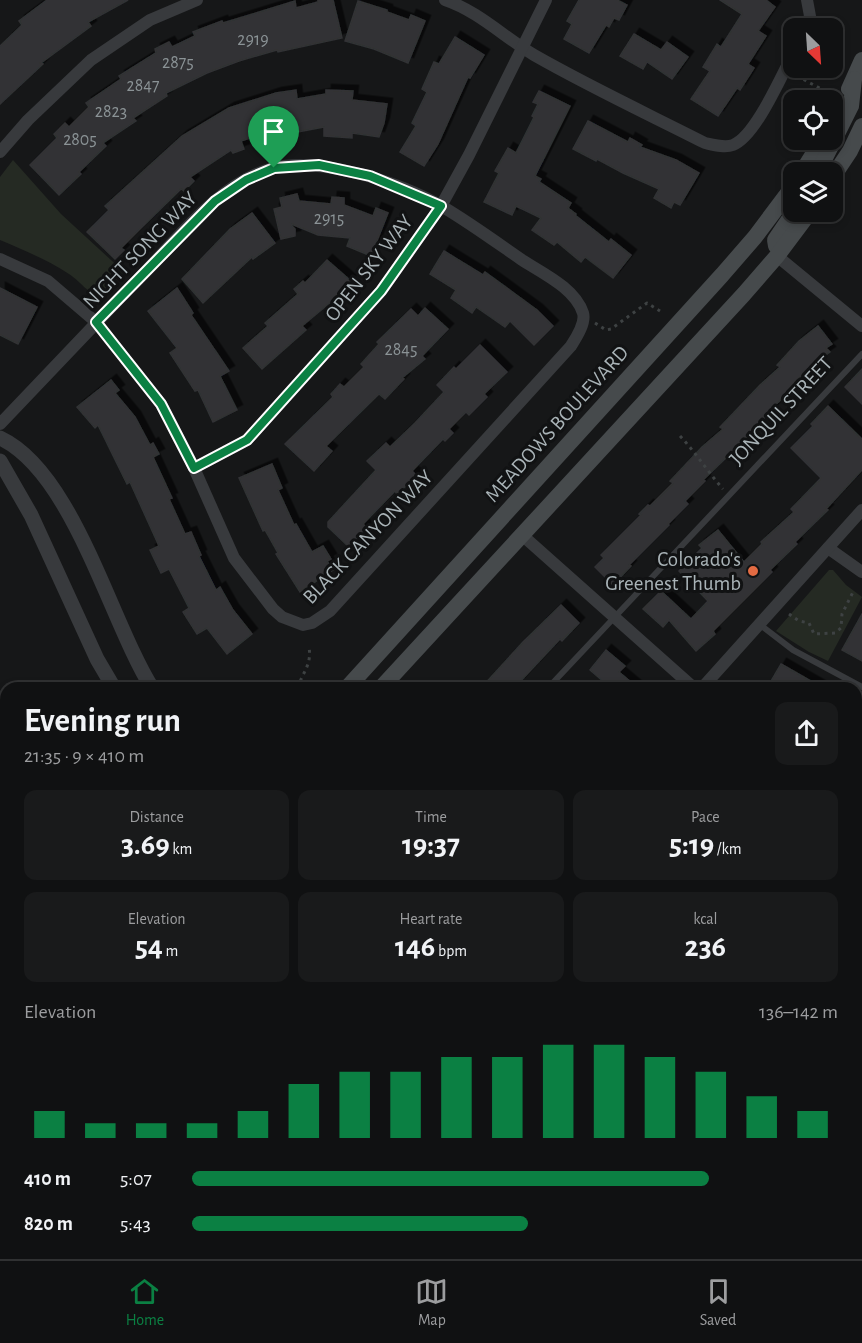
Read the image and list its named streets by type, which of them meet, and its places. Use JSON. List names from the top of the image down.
{
  "streets": {
    "main road": ["MEADOWS BOULEVARD"],
    "street": ["NIGHT SONG WAY", "OPEN SKY WAY", "BLACK CANYON WAY"],
    "lane": ["JONQUIL STREET"]
  },
  "crossings": [
    ["NIGHT SONG WAY", "OPEN SKY WAY"],
    ["NIGHT SONG WAY", "BLACK CANYON WAY"],
    ["OPEN SKY WAY", "BLACK CANYON WAY"]
  ],
  "places": ["Colorado's Greenest Thumb"],
  "house_numbers": [
    "2919",
    "2875",
    "2847",
    "2823",
    "2805",
    "2915",
    "2845"
  ],
  "north": "bottom right",
  "page": {
    "heading": ["Evening run", "21:35 · 9 × 410 m"],
    "stats": [
      ["Distance", "3.69 km"],
      ["Time", "19:37"],
      ["Pace", "5:19 /km"],
      ["Elevation", "54 m"],
      ["Heart rate", "146 bpm"],
      ["kcal", "236"]
    ],
    "chart": ["Elevation", "136–142 m"],
    "list": [
      {
        "name": "410 m",
        "note": "5:07"
      },
      {
        "name": "820 m",
        "note": "5:43"
      }
    ],
    "tabs": ["Home", "Map", "Saved"]
  }
}
